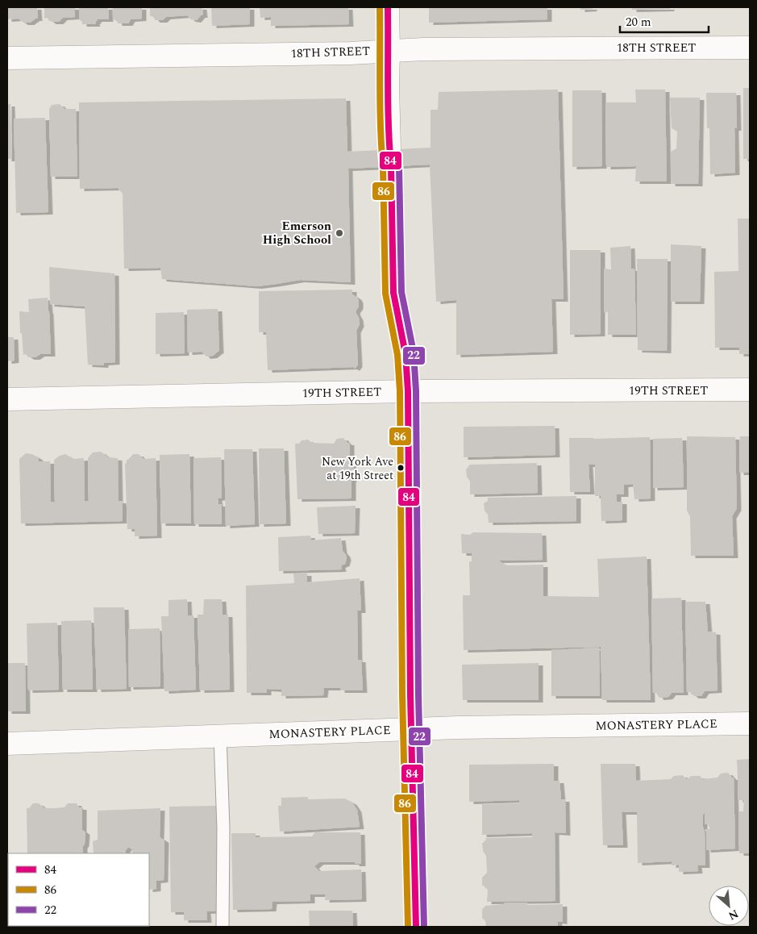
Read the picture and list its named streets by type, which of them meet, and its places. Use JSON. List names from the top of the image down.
{
  "streets": {
    "street": ["18TH STREET", "19TH STREET", "MONASTERY PLACE"]
  },
  "places": ["Emerson High School", "New York Ave at 19th Street"],
  "lines": ["transit line 84", "transit line 86", "transit line 22"],
  "legend": ["84", "86", "22"],
  "scale_bar": "20 m",
  "north": "bottom right"
}
